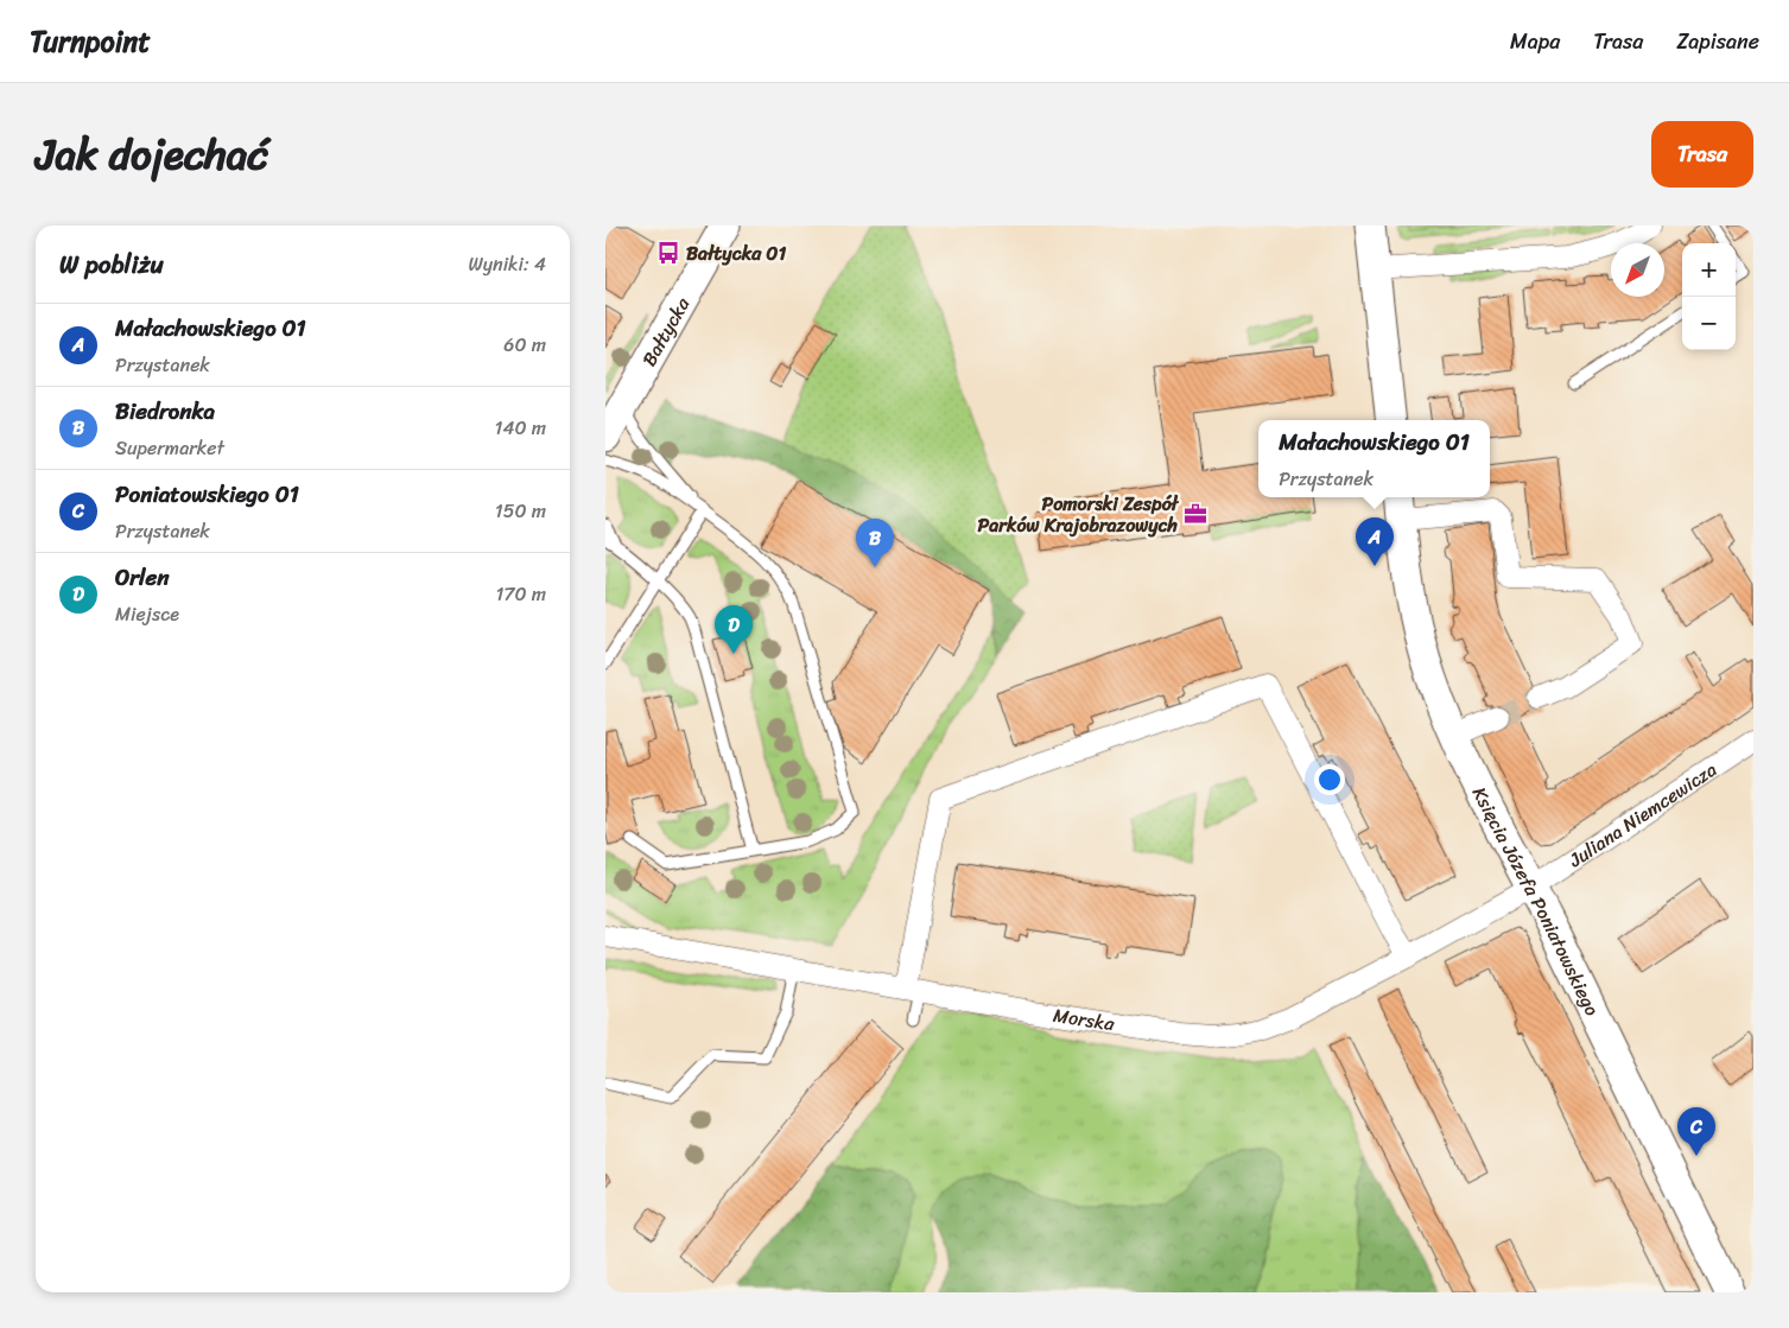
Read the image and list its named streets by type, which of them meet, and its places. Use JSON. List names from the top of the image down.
{
  "streets": {
    "street": [
      "Bałtycka",
      "Juliana Niemcewicza",
      "Księcia Józefa Poniatowskiego",
      "Morska"
    ]
  },
  "crossings": [
    ["Juliana Niemcewicza", "Księcia Józefa Poniatowskiego"],
    ["Juliana Niemcewicza", "Morska"],
    ["Księcia Józefa Poniatowskiego", "Morska"]
  ],
  "places": {
    "bus stop": ["Bałtycka 01"],
    "office": ["Pomorski Zespół Parków Krajobrazowych"]
  },
  "north": "bottom left",
  "page": {
    "header": "Turnpoint",
    "nav": ["Mapa", "Trasa", "Zapisane"],
    "title": "Jak dojechać",
    "buttons": "Trasa",
    "heading": ["W pobliżu", "Wyniki: 4"],
    "map_buttons": ["+", "−"],
    "list": [
      {
        "mark": "A",
        "name": "Małachowskiego 01",
        "note": "Przystanek",
        "value": "60 m"
      },
      {
        "mark": "B",
        "name": "Biedronka",
        "note": "Supermarket",
        "value": "140 m"
      },
      {
        "mark": "C",
        "name": "Poniatowskiego 01",
        "note": "Przystanek",
        "value": "150 m"
      },
      {
        "mark": "D",
        "name": "Orlen",
        "note": "Miejsce",
        "value": "170 m"
      }
    ],
    "popup": ["Małachowskiego 01", "Przystanek"],
    "pins": [
      "A",
      "B",
      "D",
      "C"
    ]
  }
}
